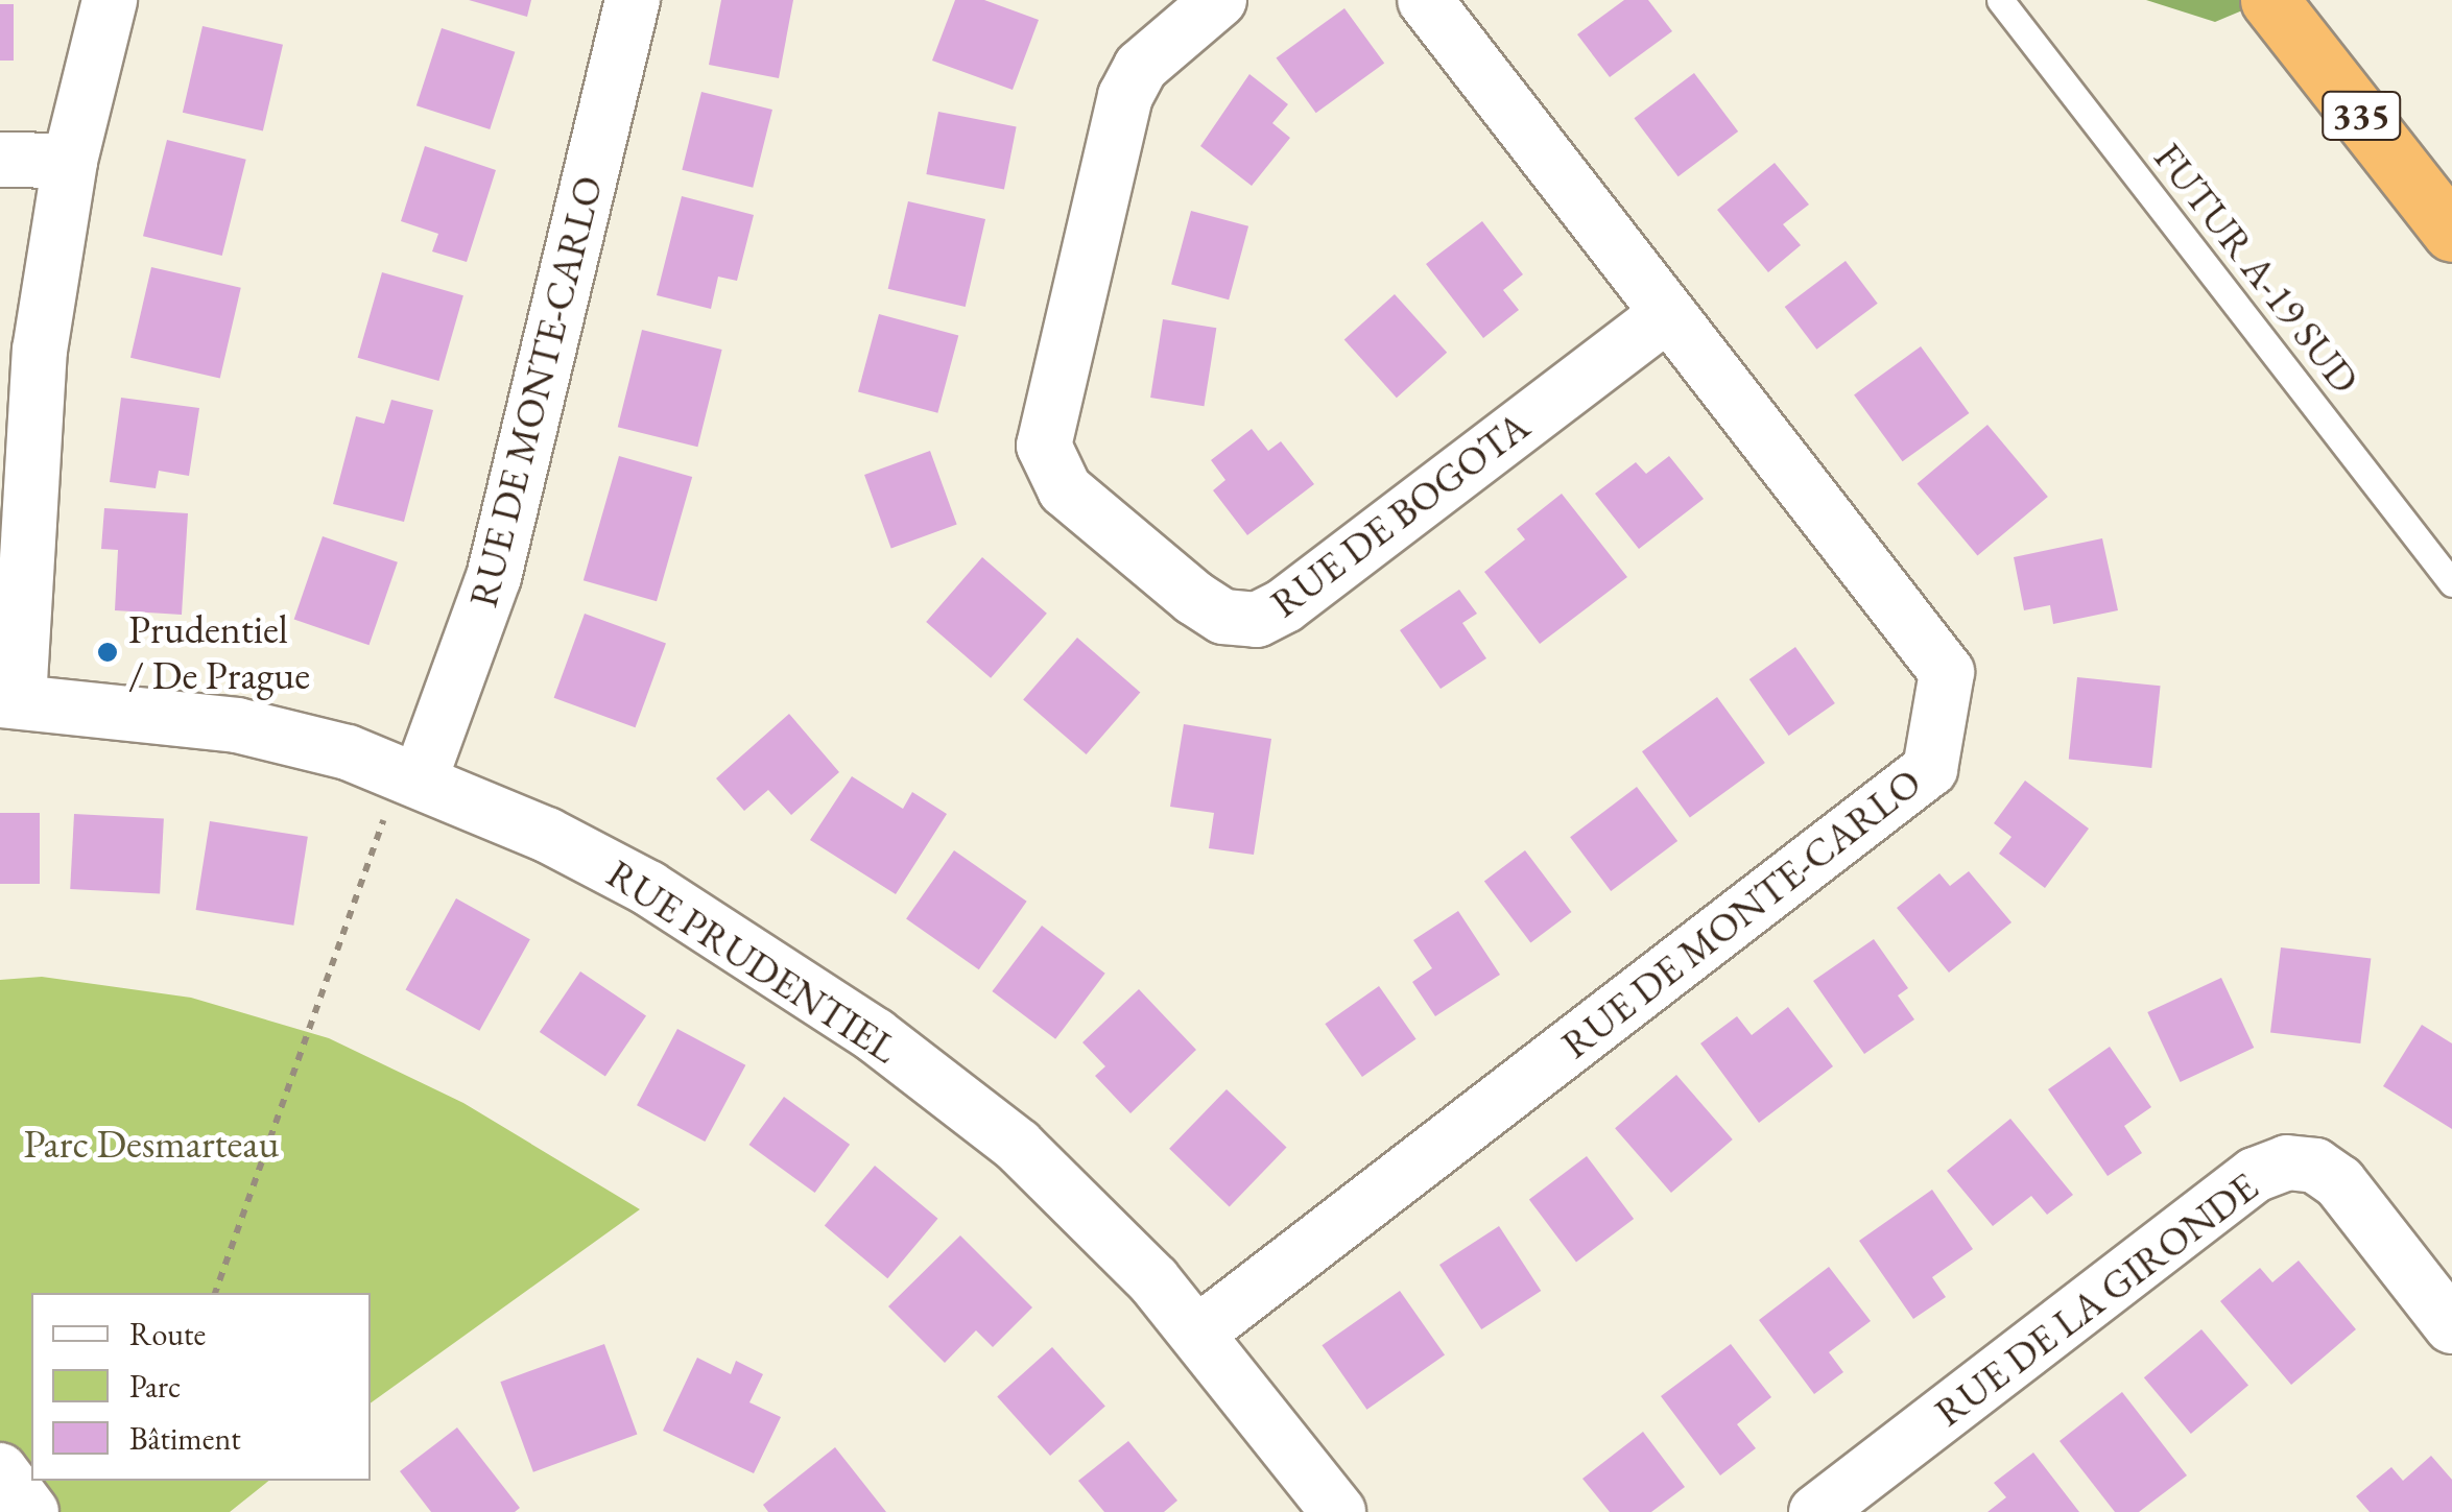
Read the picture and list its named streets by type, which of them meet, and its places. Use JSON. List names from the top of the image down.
{
  "streets": {
    "highway": ["335"],
    "street": [
      "RUE DE MONTE-CARLO",
      "RUE DE BOGOTA",
      "RUE PRUDENTIEL",
      "RUE DE LA GIRONDE"
    ],
    "lane": ["FUTUR A-19 SUD"]
  },
  "crossings": [
    ["RUE DE MONTE-CARLO", "RUE DE BOGOTA"],
    ["RUE DE MONTE-CARLO", "RUE PRUDENTIEL"]
  ],
  "parks": ["Parc Desmarteau"],
  "places": ["Prudentiel / De Prague"],
  "legend": ["Route", "Parc", "Bâtiment"]
}
